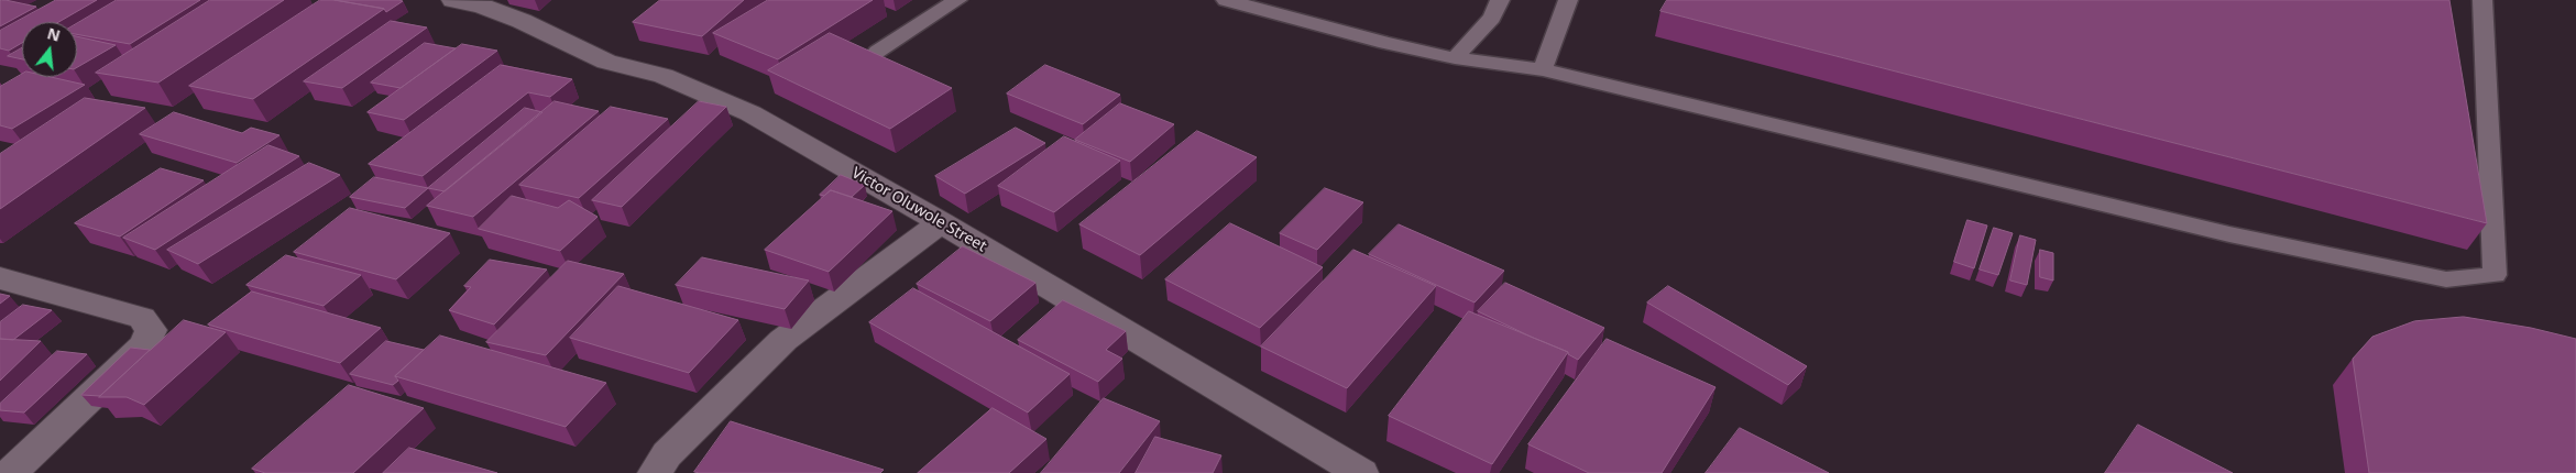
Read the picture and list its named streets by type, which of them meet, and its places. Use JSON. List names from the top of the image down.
{
  "streets": {
    "street": ["Victor Oluwole Street"]
  },
  "north": "top"
}
